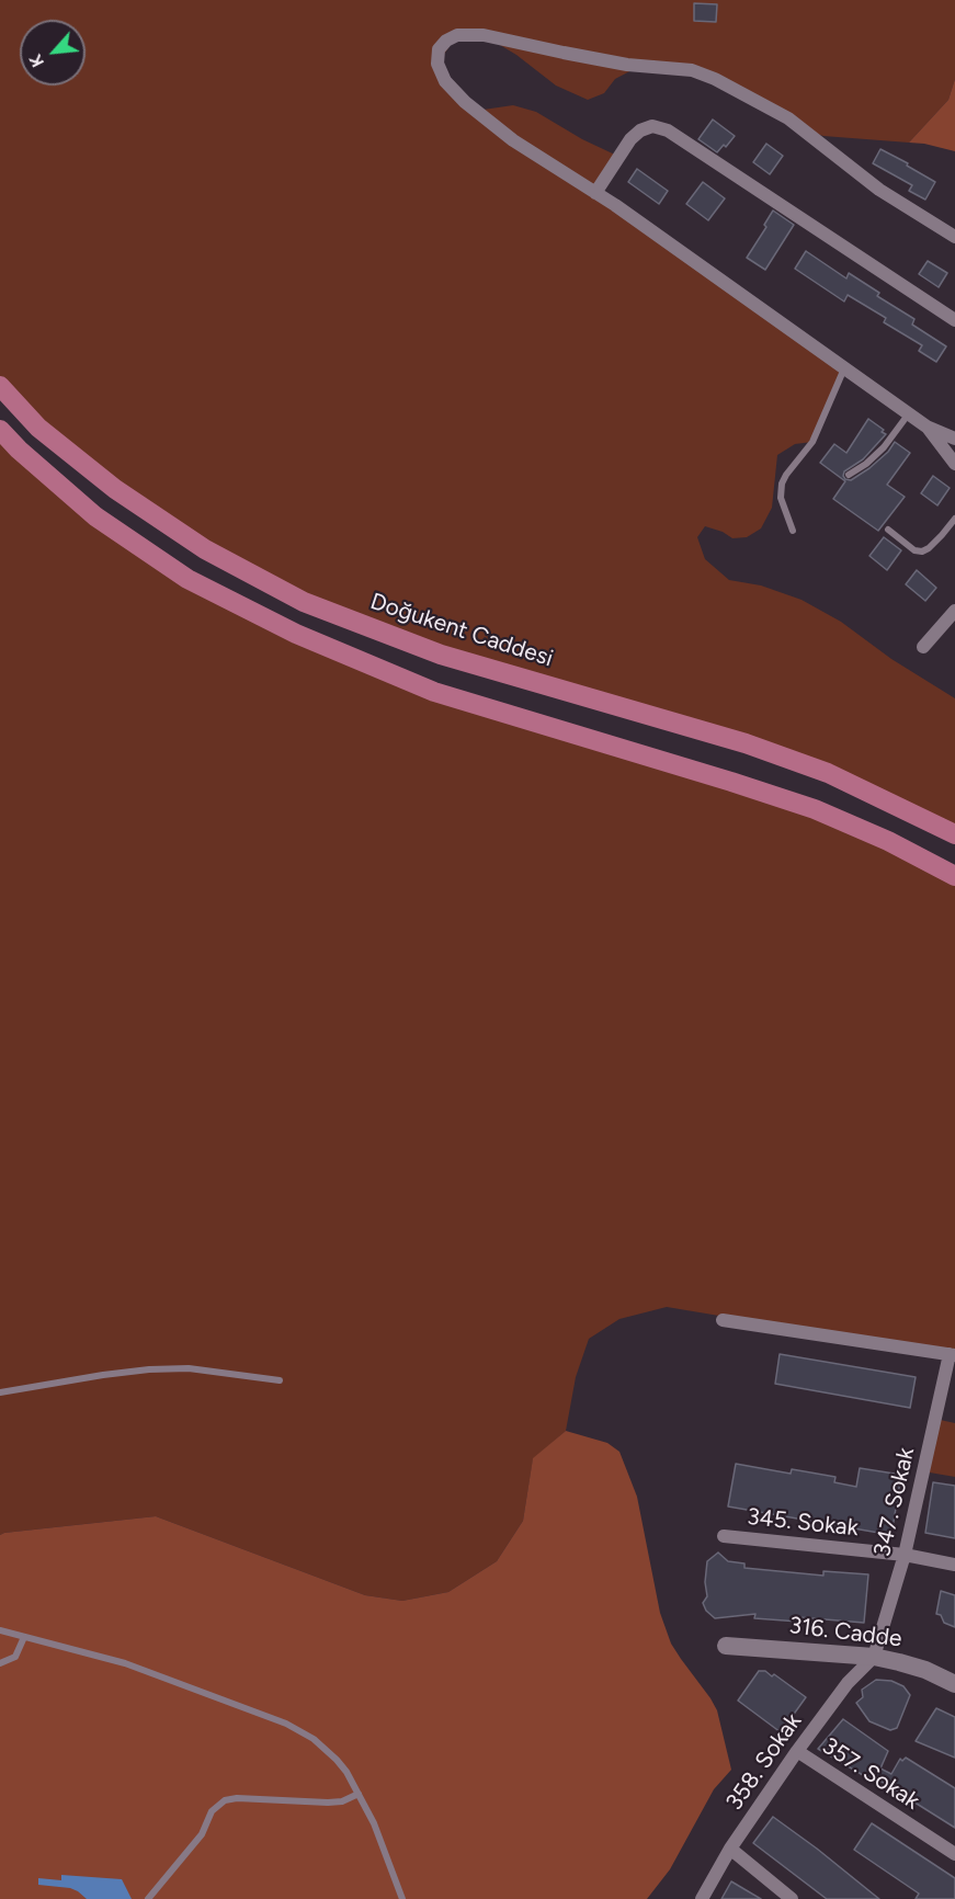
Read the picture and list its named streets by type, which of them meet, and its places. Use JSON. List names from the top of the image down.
{
  "streets": {
    "main road": ["Doğukent Caddesi"],
    "street": [
      "347. Sokak",
      "345. Sokak",
      "316. Cadde",
      "358. Sokak",
      "357. Sokak"
    ]
  },
  "crossings": [
    ["347. Sokak", "345. Sokak"],
    ["347. Sokak", "316. Cadde"],
    ["347. Sokak", "358. Sokak"],
    ["316. Cadde", "358. Sokak"],
    ["358. Sokak", "357. Sokak"]
  ],
  "north": "bottom left"
}
